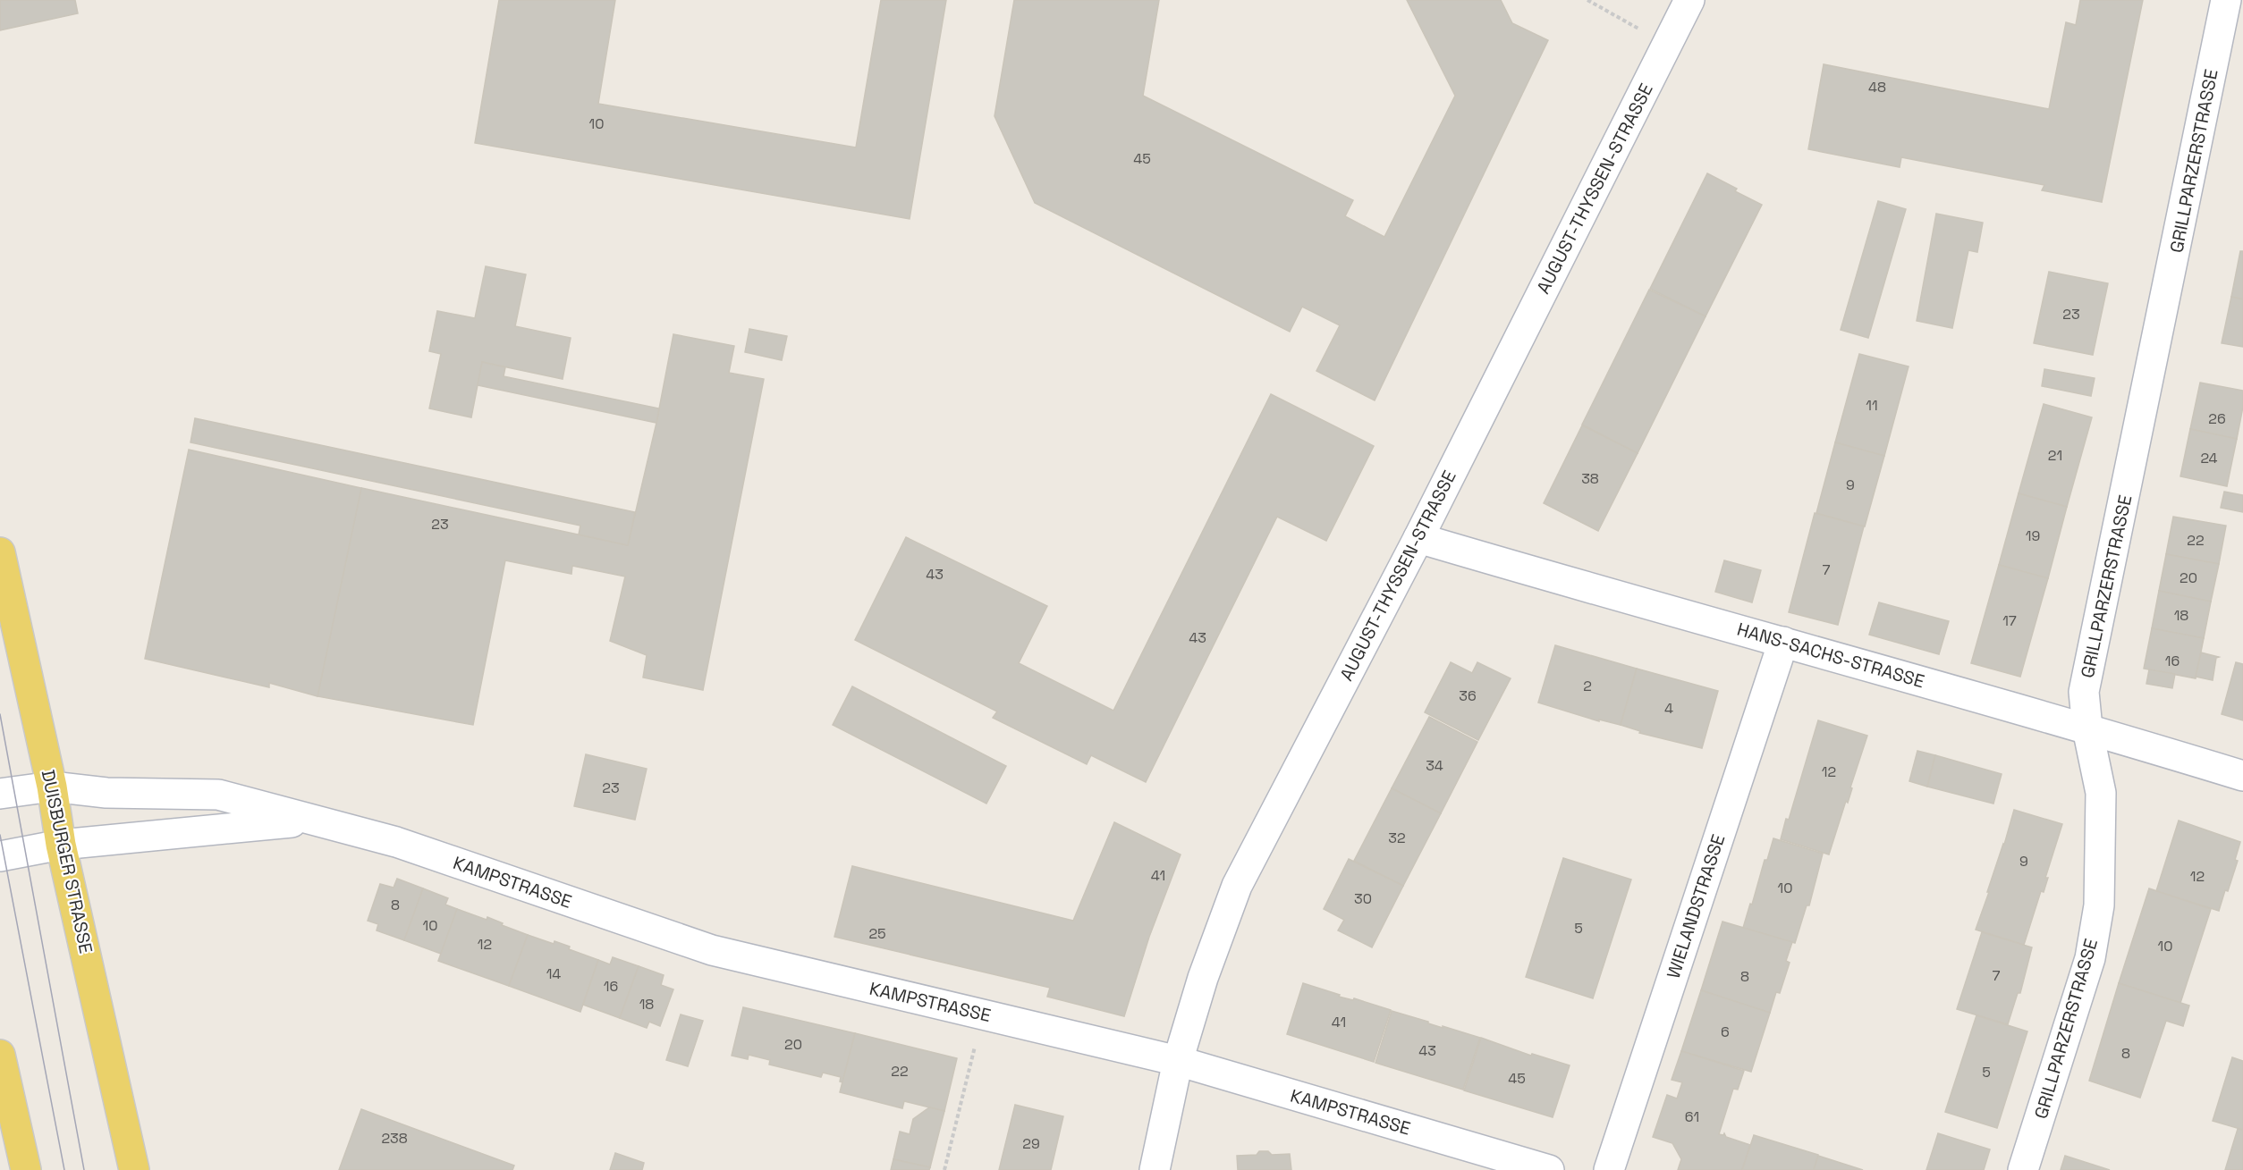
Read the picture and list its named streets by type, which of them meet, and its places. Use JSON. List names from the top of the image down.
{
  "streets": {
    "main road": ["DUISBURGER STRASSE"],
    "street": [
      "GRILLPARZERSTRASSE",
      "AUGUST-THYSSEN-STRASSE",
      "HANS-SACHS-STRASSE",
      "KAMPSTRASSE",
      "WIELANDSTRASSE"
    ]
  },
  "crossings": [
    ["GRILLPARZERSTRASSE", "HANS-SACHS-STRASSE"],
    ["AUGUST-THYSSEN-STRASSE", "HANS-SACHS-STRASSE"],
    ["AUGUST-THYSSEN-STRASSE", "KAMPSTRASSE"],
    ["HANS-SACHS-STRASSE", "WIELANDSTRASSE"],
    ["DUISBURGER STRASSE", "KAMPSTRASSE"]
  ],
  "house_numbers": [
    "48",
    "10",
    "45",
    "23",
    "11",
    "26",
    "21",
    "24",
    "38",
    "9",
    "23",
    "19",
    "22",
    "7",
    "43",
    "20",
    "18",
    "17",
    "43",
    "16",
    "2",
    "36",
    "4",
    "34",
    "12",
    "23",
    "32",
    "9",
    "41",
    "12",
    "10",
    "30",
    "8",
    "10",
    "5",
    "25",
    "12",
    "10",
    "14",
    "7",
    "8",
    "16",
    "18",
    "41",
    "6",
    "20",
    "43",
    "8",
    "22",
    "5",
    "45",
    "61",
    "238",
    "29"
  ]
}
